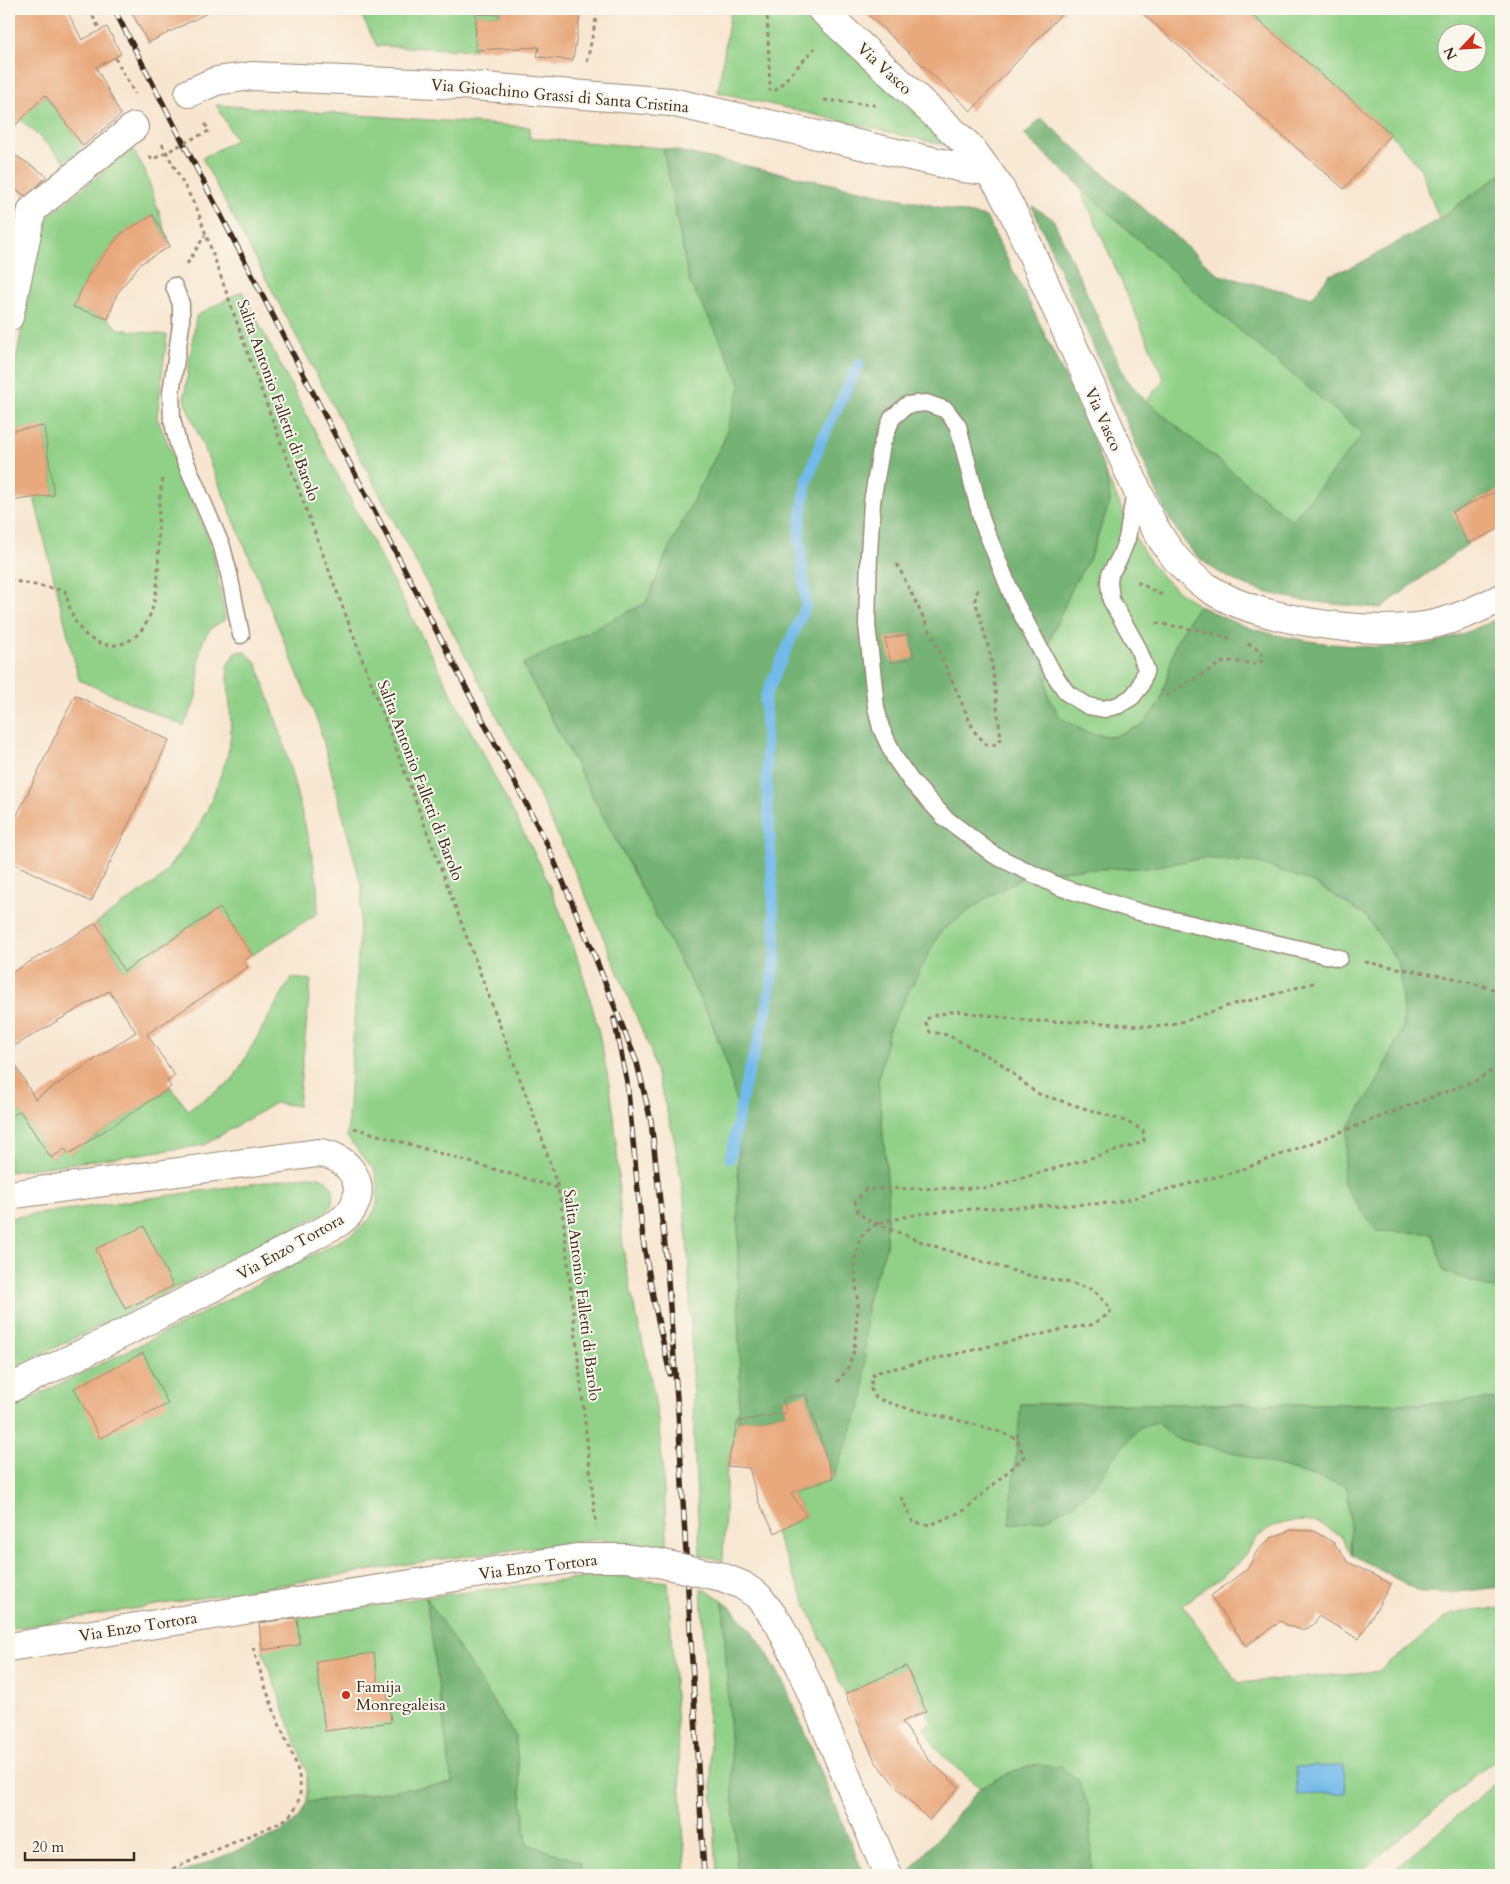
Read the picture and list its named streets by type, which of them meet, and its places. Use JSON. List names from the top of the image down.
{
  "streets": {
    "street": ["Via Vasco", "Via Gioachino Grassi di Santa Cristina", "Via Enzo Tortora"],
    "path": ["Salita Antonio Falletti di Barolo"]
  },
  "crossings": [
    ["Via Vasco", "Via Gioachino Grassi di Santa Cristina"]
  ],
  "places": ["Famija Monregaleisa"],
  "scale_bar": "20 m",
  "north": "bottom left"
}
